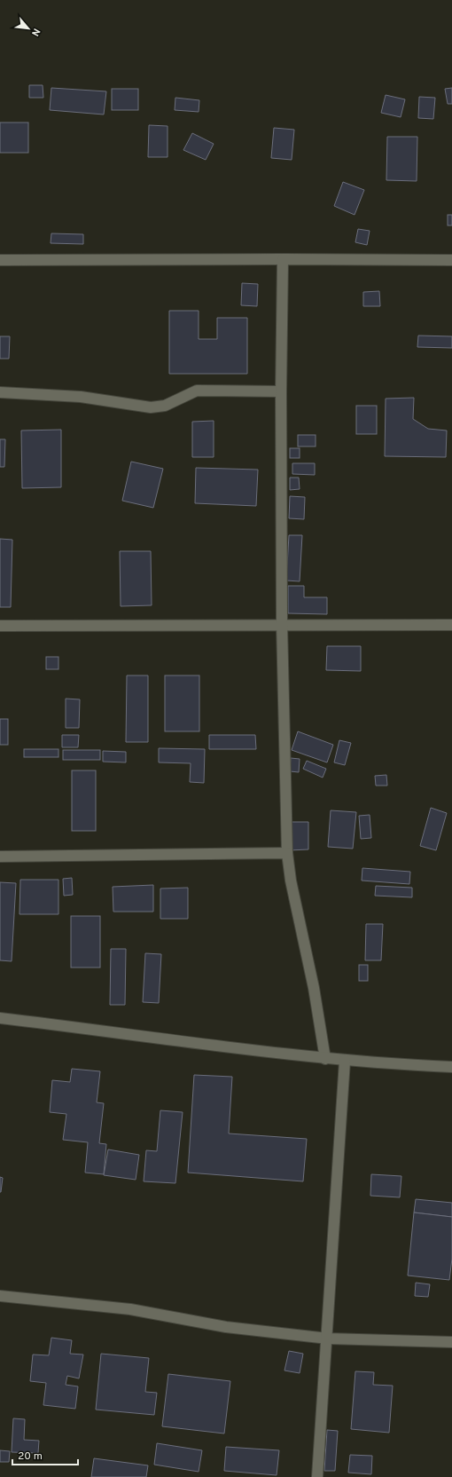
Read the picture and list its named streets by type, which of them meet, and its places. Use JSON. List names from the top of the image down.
{
  "scale_bar": "20 m",
  "north": "bottom right"
}
